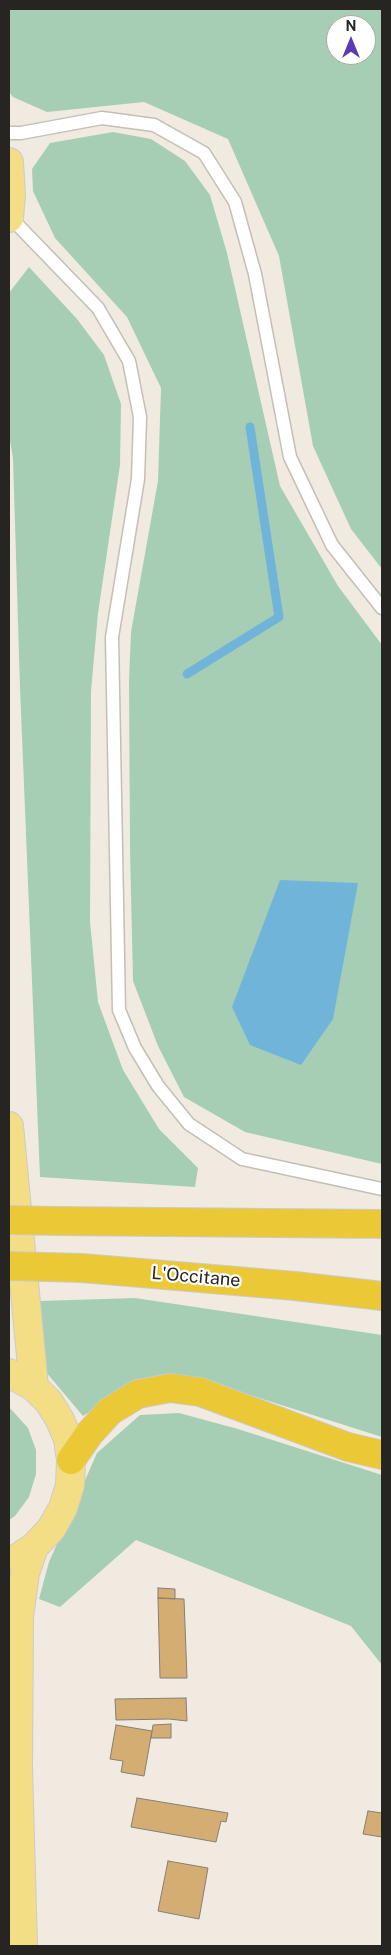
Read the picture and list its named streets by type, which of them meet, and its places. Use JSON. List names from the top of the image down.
{
  "streets": {
    "highway": ["L'Occitane"]
  },
  "north": "top"
}
